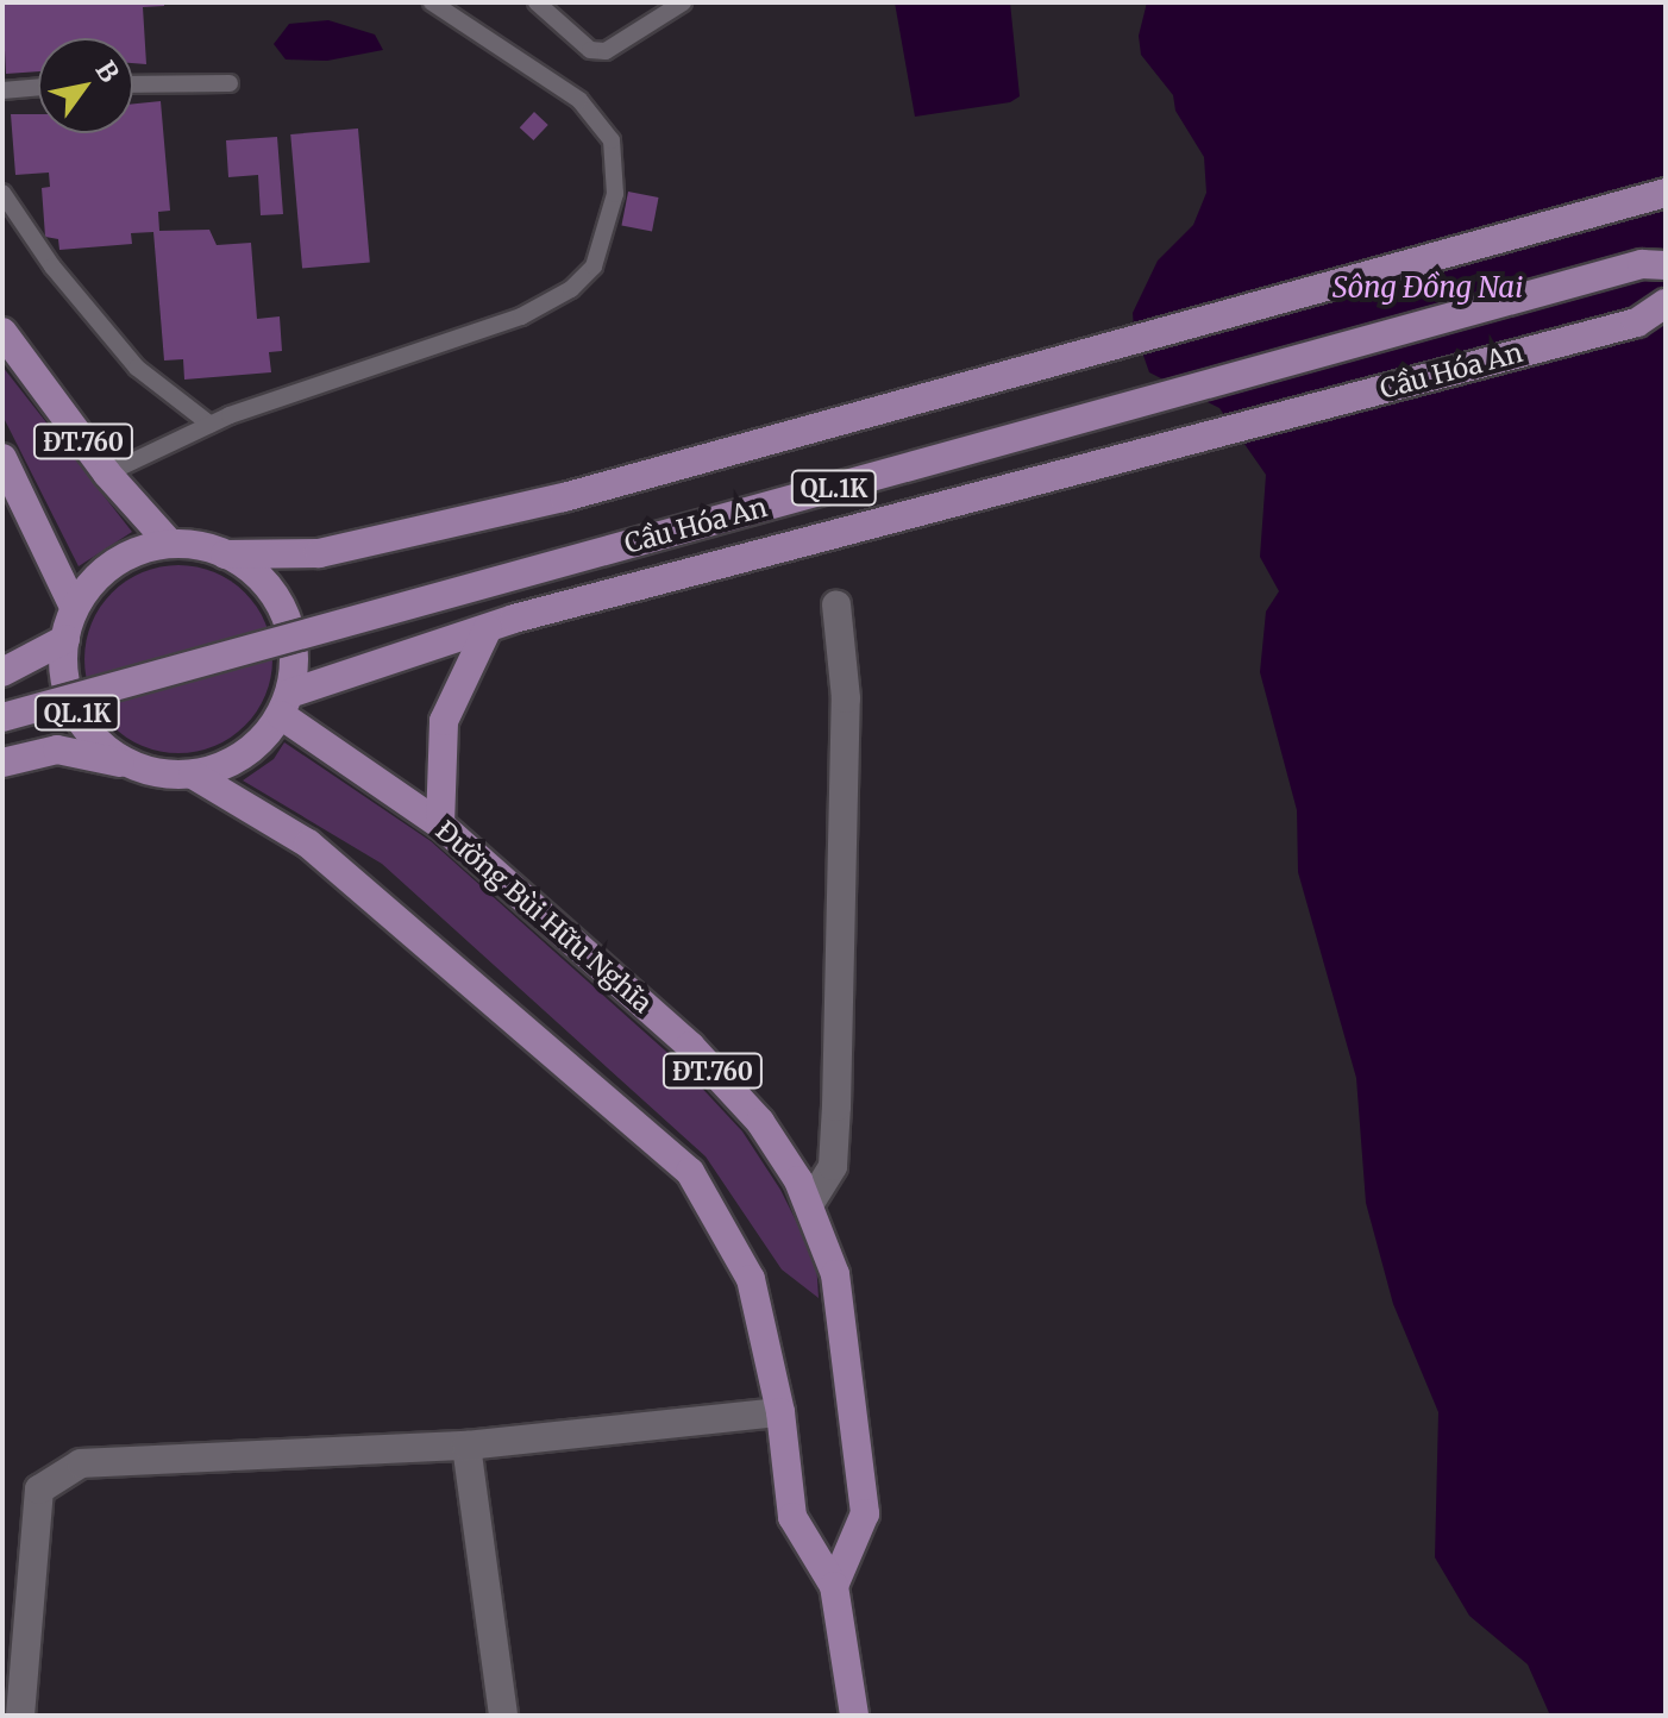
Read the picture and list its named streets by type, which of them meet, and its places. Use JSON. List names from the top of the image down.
{
  "streets": {
    "main road": [
      "Cầu Hóa An",
      "ĐT.760",
      "QL.1K",
      "Đường Bùi Hữu Nghĩa"
    ]
  },
  "crossings": [
    ["Cầu Hóa An", "QL.1K"],
    ["ĐT.760", "QL.1K"],
    ["ĐT.760", "Đường Bùi Hữu Nghĩa"],
    ["QL.1K", "Đường Bùi Hữu Nghĩa"]
  ],
  "water": ["Sông Đồng Nai"],
  "north": "top right"
}
